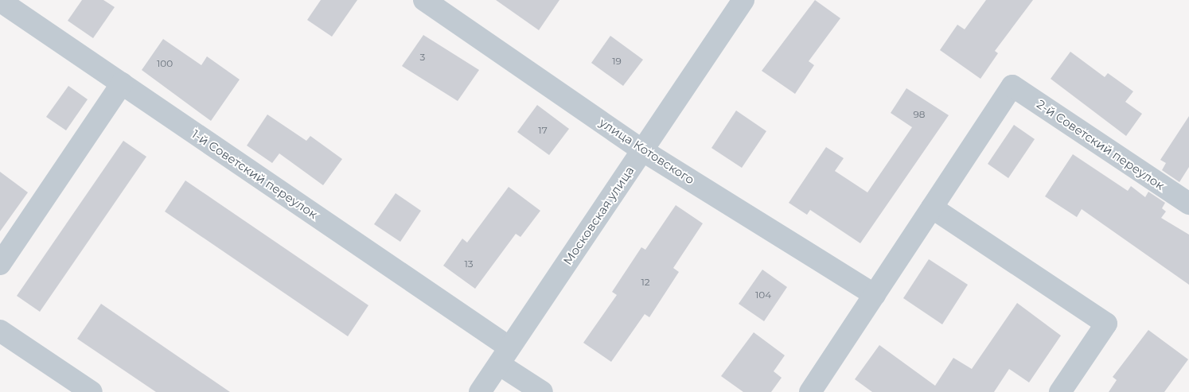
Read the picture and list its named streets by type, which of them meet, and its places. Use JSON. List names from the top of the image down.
{
  "streets": {
    "street": [
      "2-й Советский переулок",
      "улица Котовского",
      "1-й Советский переулок",
      "Московская улица"
    ]
  },
  "crossings": [
    ["улица Котовского", "Московская улица"],
    ["1-й Советский переулок", "Московская улица"]
  ],
  "house_numbers": [
    "3",
    "19",
    "100",
    "98",
    "17",
    "13",
    "12",
    "104"
  ]
}
